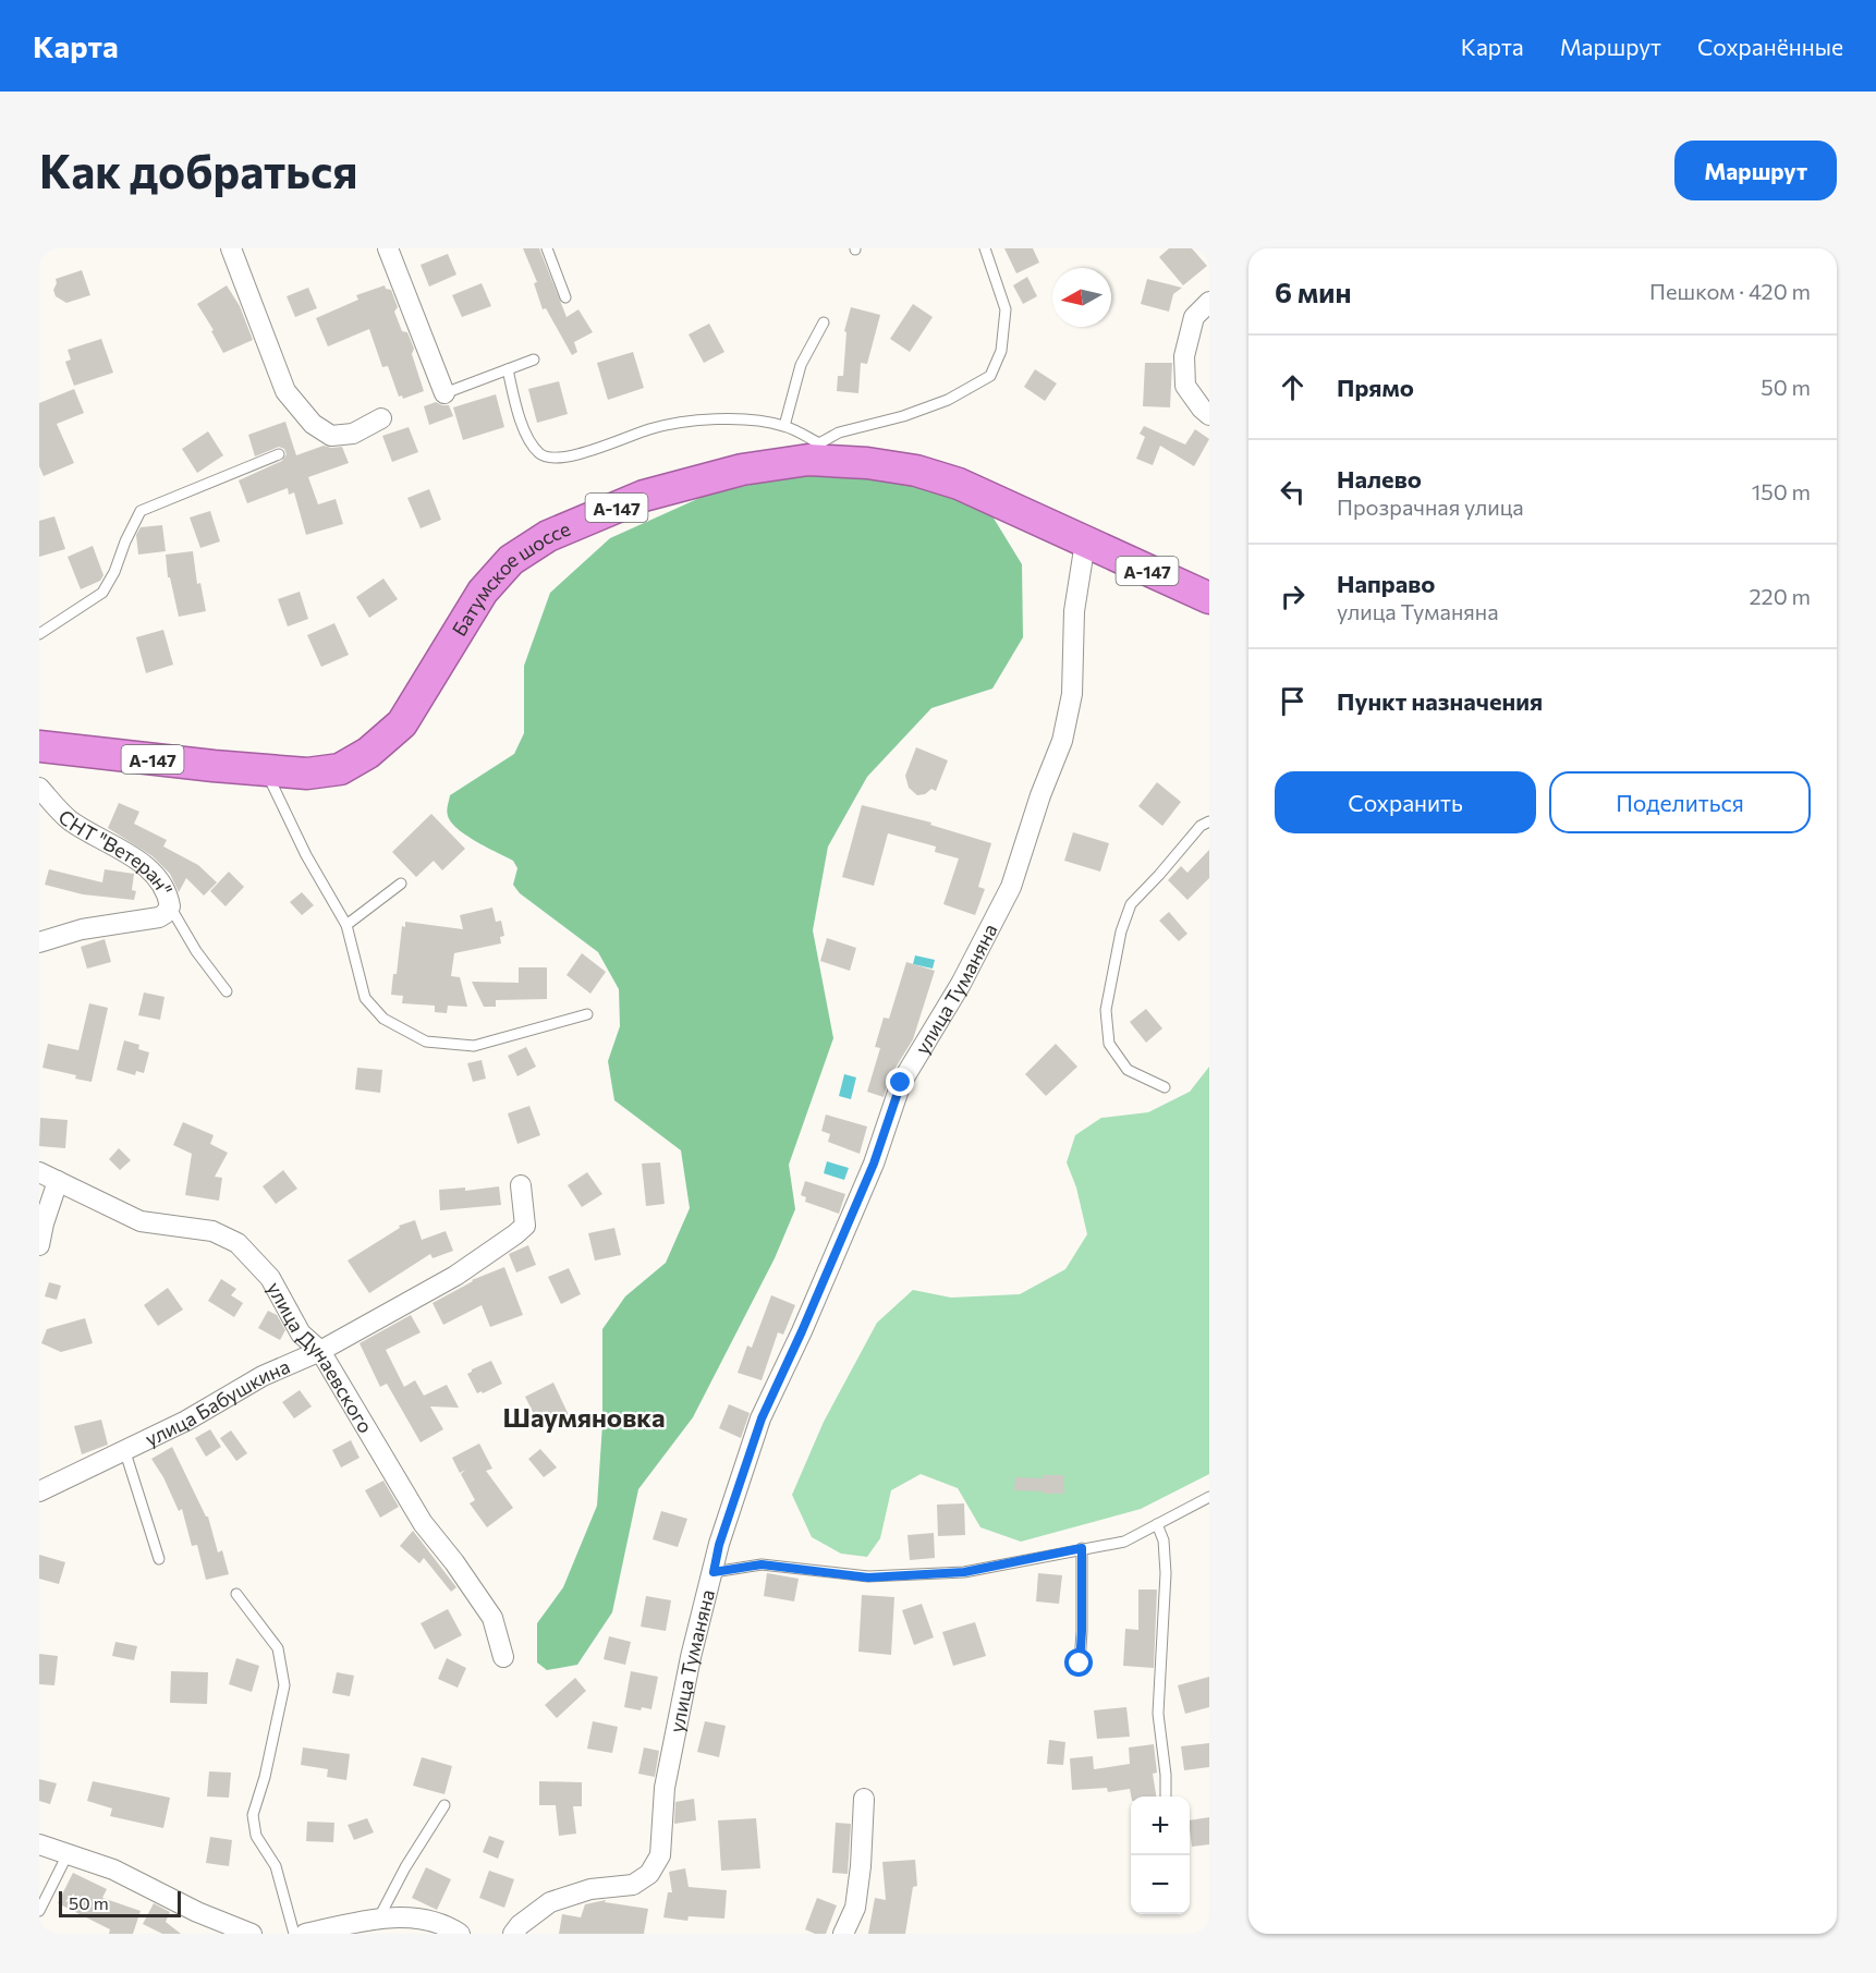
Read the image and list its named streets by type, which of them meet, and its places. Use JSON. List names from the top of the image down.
{
  "streets": {
    "highway": ["А-147", "Батумское шоссе"],
    "street": [
      "СНТ \"Ветеран\"",
      "улица Туманяна",
      "улица Дунаевского",
      "улица Бабушкина"
    ]
  },
  "crossings": [
    ["Батумское шоссе", "улица Туманяна"],
    ["улица Дунаевского", "улица Бабушкина"]
  ],
  "districts": ["Шаумяновка"],
  "scale_bar": "50 m",
  "north": "left",
  "page": {
    "header": "Карта",
    "nav": ["Карта", "Маршрут", "Сохранённые"],
    "buttons": [
      "Маршрут",
      ["Сохранить", "Поделиться"]
    ],
    "title": "Как добраться",
    "heading": ["6 мин", "Пешком · 420 m"],
    "list": [
      ["Прямо", "50 m"],
      ["Налево", "Прозрачная улица", "150 m"],
      ["Направо", "улица Туманяна", "220 m"],
      "Пункт назначения"
    ],
    "map_buttons": ["+", "−"],
    "scale": "50 m"
  }
}
